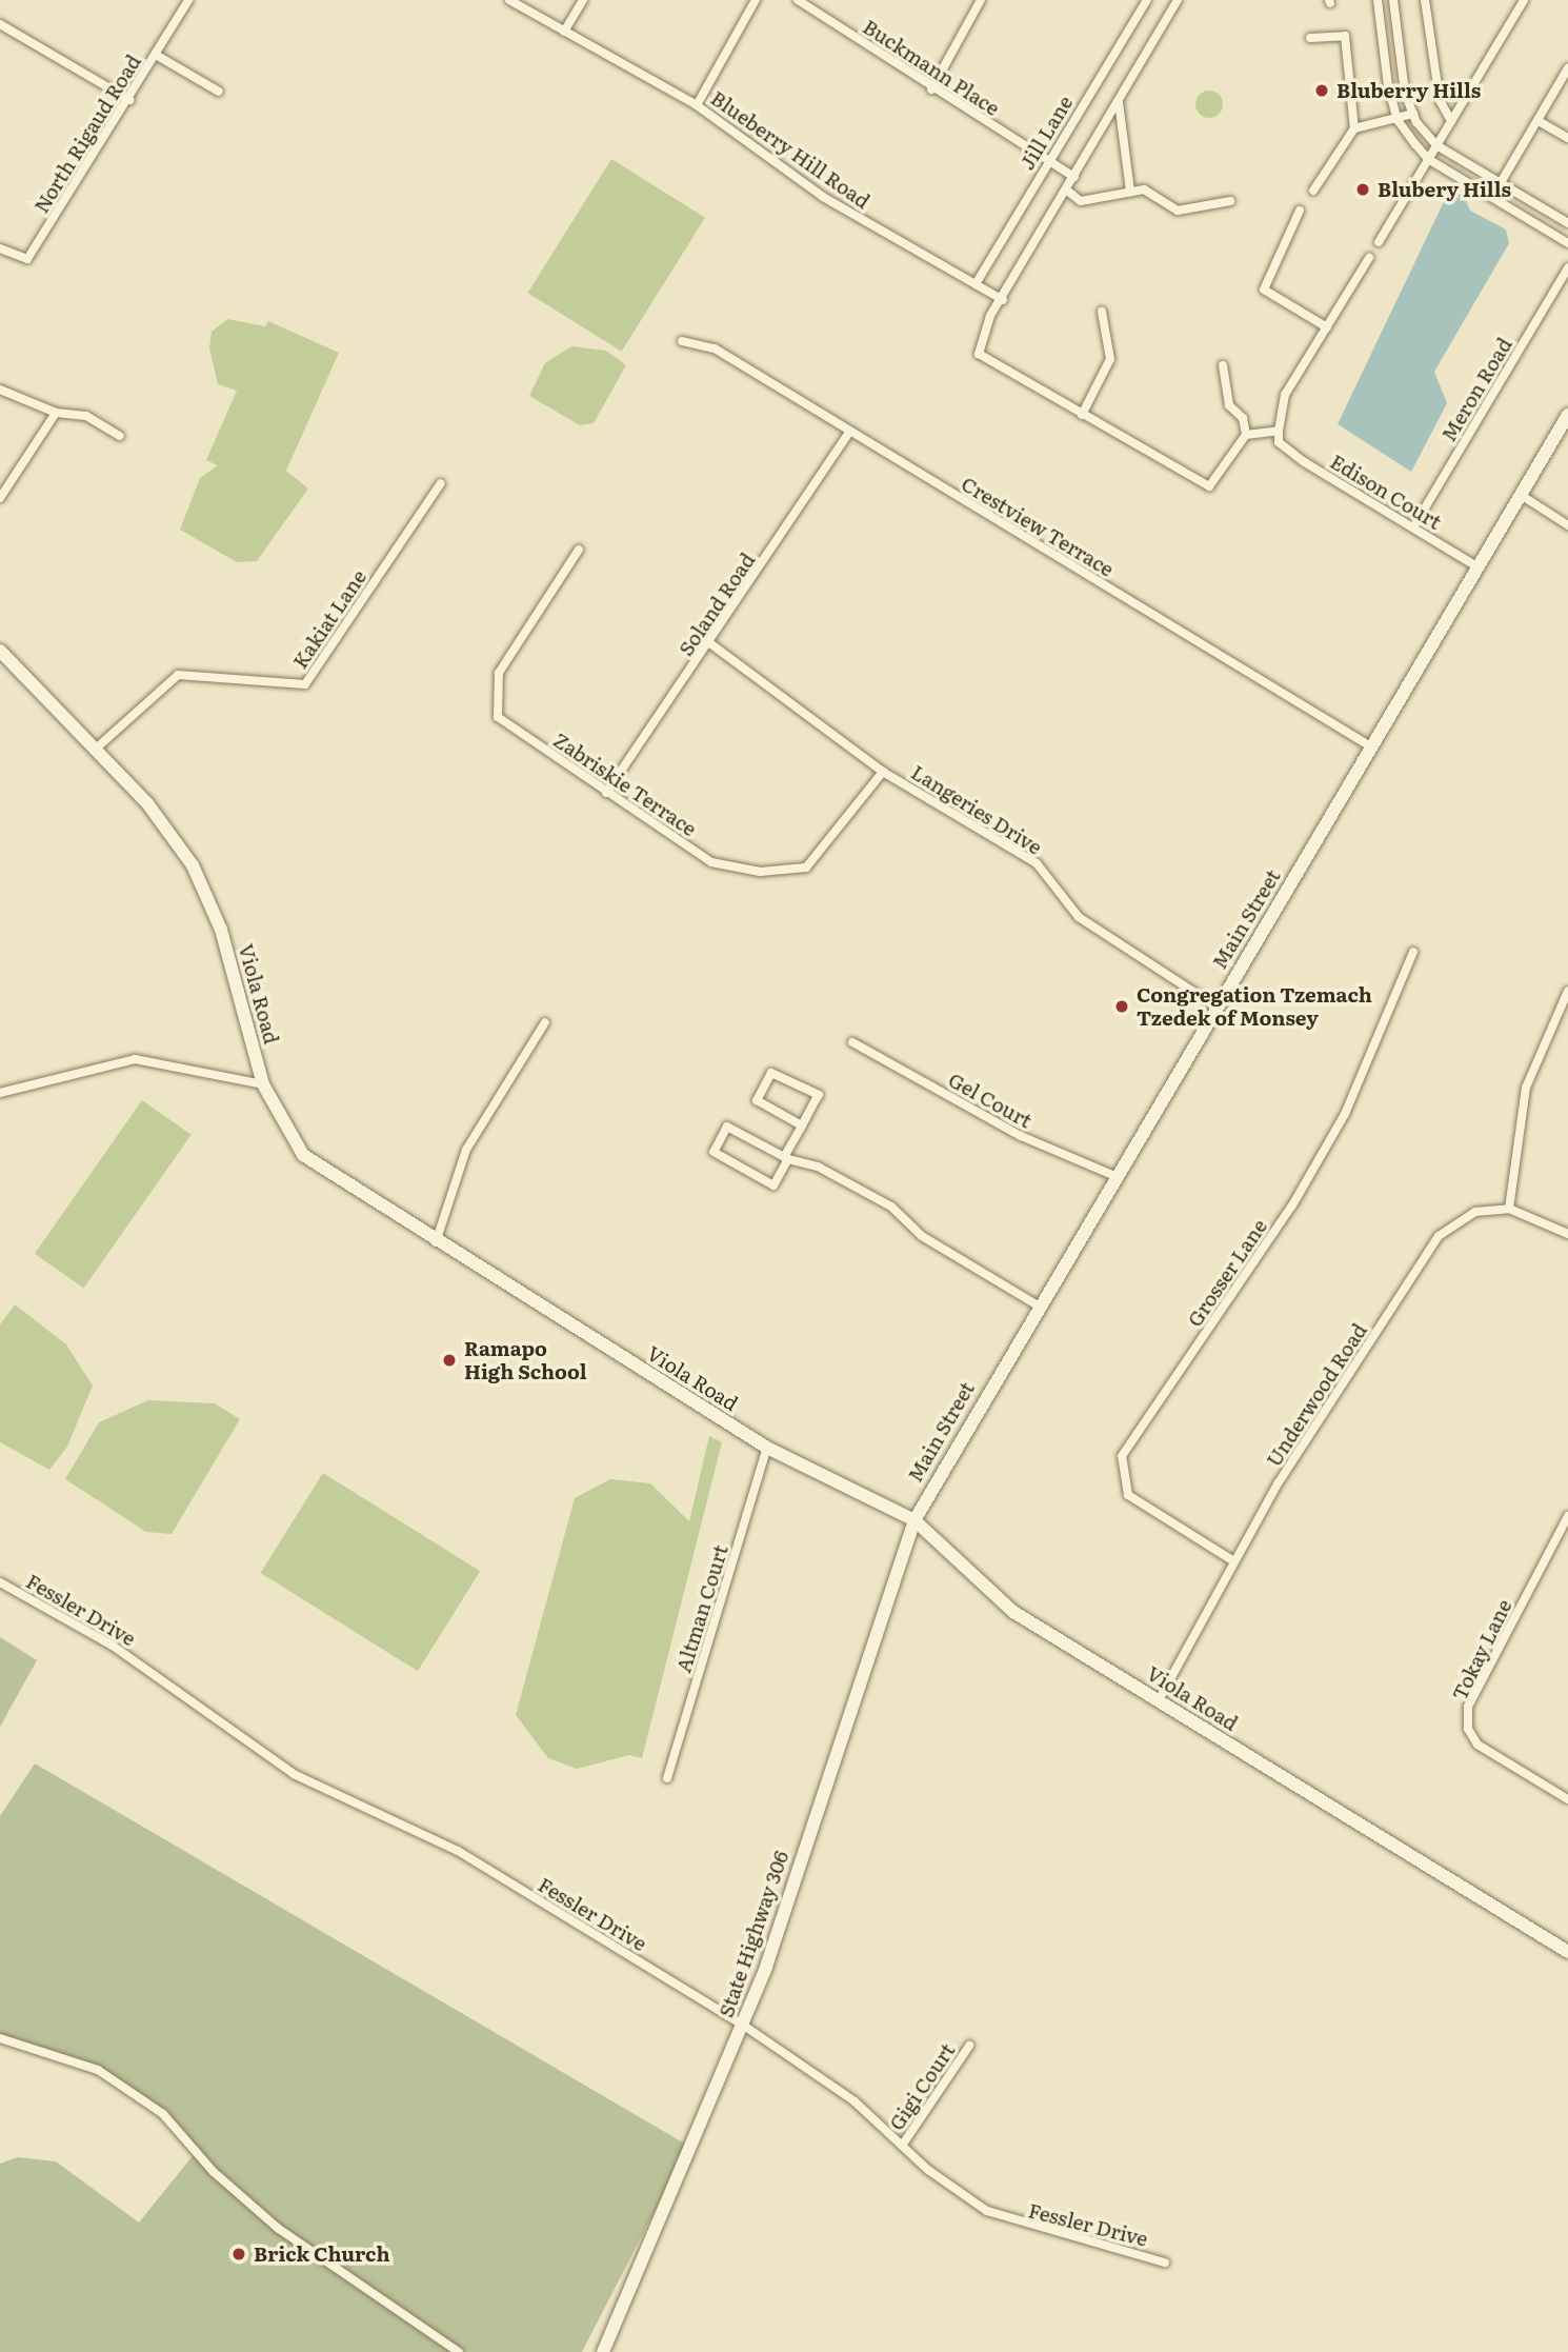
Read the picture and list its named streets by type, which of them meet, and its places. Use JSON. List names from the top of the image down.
{
  "streets": {
    "main road": ["Main Street", "Viola Road", "State Highway 306"],
    "street": [
      "Buckmann Place",
      "Jill Lane",
      "North Rigaud Road",
      "Blueberry Hill Road",
      "Meron Road",
      "Edison Court",
      "Crestview Terrace",
      "Soland Road",
      "Kakiat Lane",
      "Zabriskie Terrace",
      "Langeries Drive",
      "Gel Court",
      "Grosser Lane",
      "Underwood Road",
      "Altman Court",
      "Fessler Drive",
      "Tokay Lane",
      "Gigi Court"
    ]
  },
  "crossings": [
    ["Buckmann Place", "Jill Lane"],
    ["Jill Lane", "Blueberry Hill Road"],
    ["Meron Road", "Edison Court"],
    ["Edison Court", "Main Street"],
    ["Crestview Terrace", "Soland Road"],
    ["Crestview Terrace", "Main Street"],
    ["Soland Road", "Zabriskie Terrace"],
    ["Soland Road", "Langeries Drive"],
    ["Kakiat Lane", "Viola Road"],
    ["Zabriskie Terrace", "Langeries Drive"],
    ["Langeries Drive", "Main Street"],
    ["Main Street", "Viola Road"],
    ["Main Street", "Gel Court"],
    ["Main Street", "State Highway 306"],
    ["Viola Road", "Underwood Road"],
    ["Viola Road", "Altman Court"],
    ["Viola Road", "State Highway 306"],
    ["Grosser Lane", "Underwood Road"],
    ["Fessler Drive", "State Highway 306"],
    ["Fessler Drive", "Gigi Court"]
  ],
  "places": [
    "Bluberry Hills",
    "Blubery Hills",
    "Congregation Tzemach Tzedek of Monsey",
    "Ramapo High School",
    "Brick Church"
  ]
}
